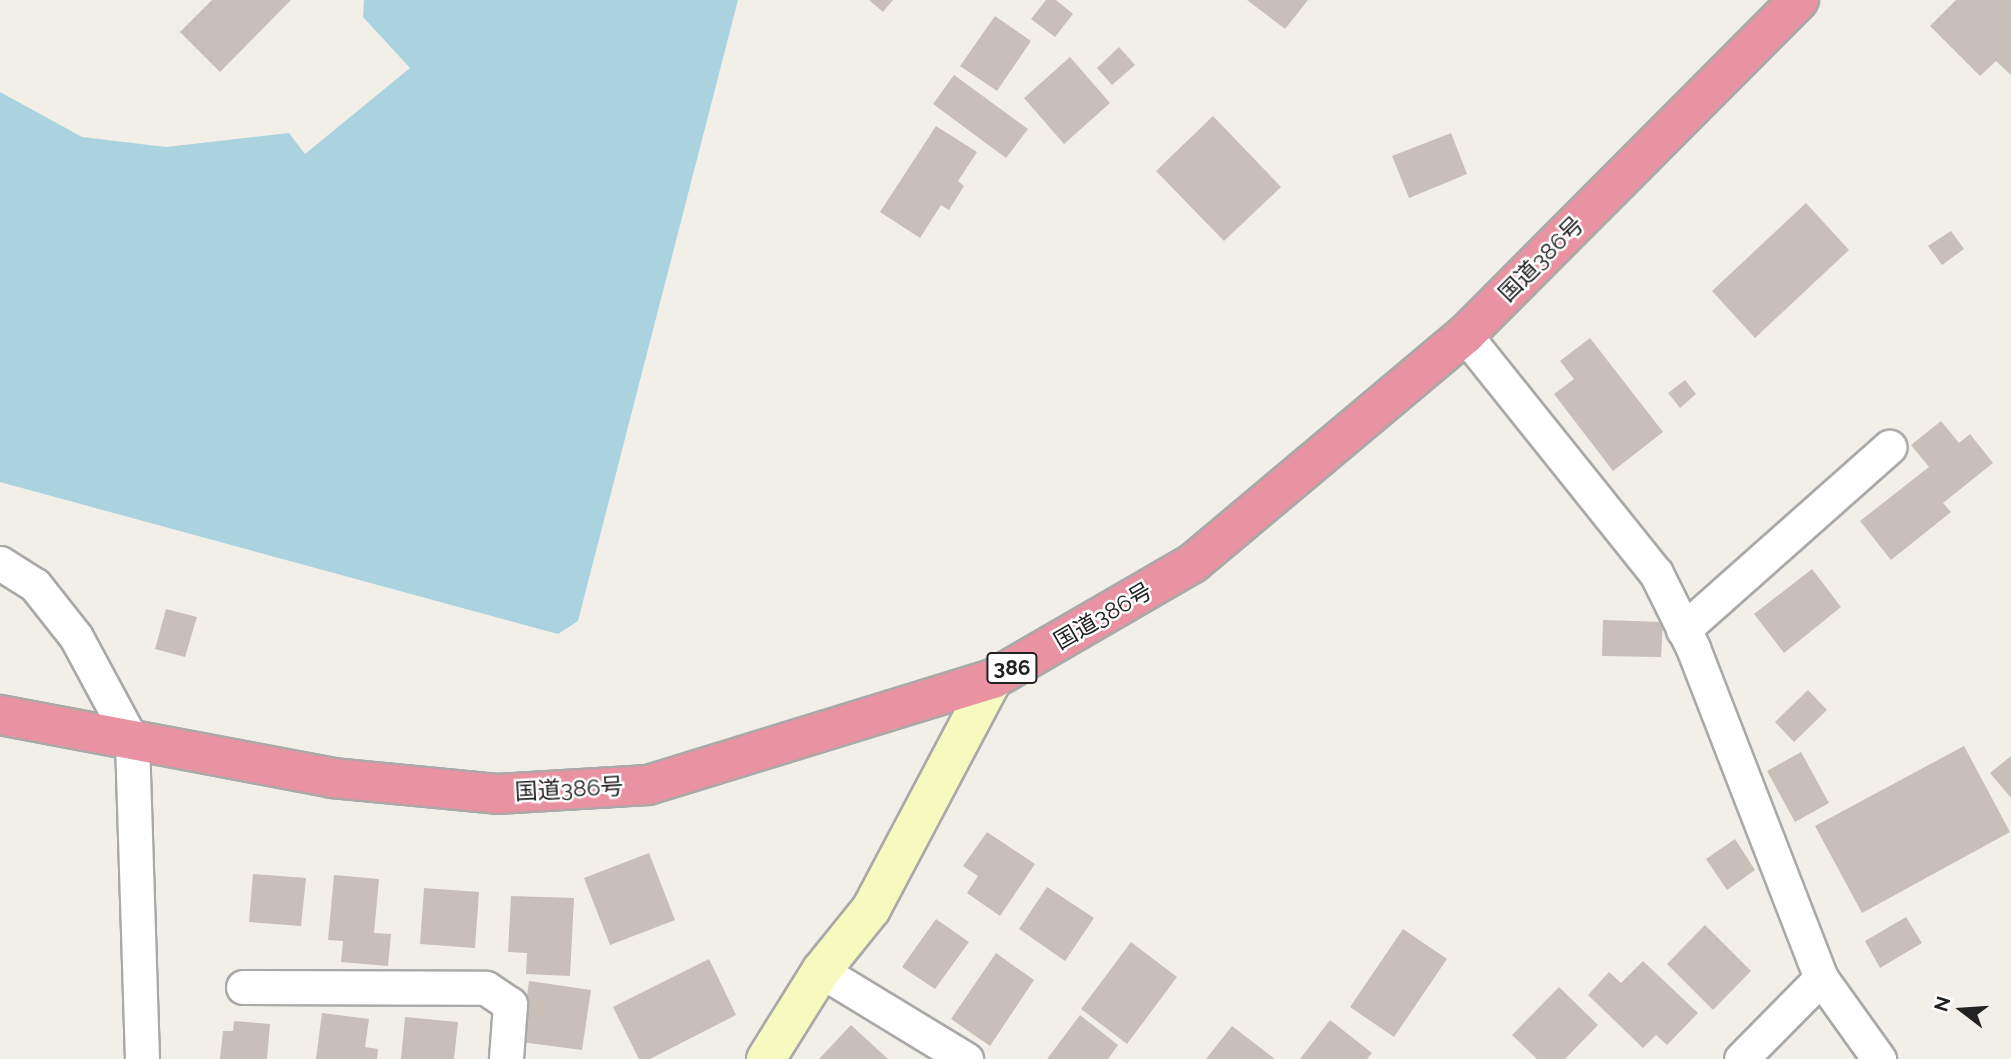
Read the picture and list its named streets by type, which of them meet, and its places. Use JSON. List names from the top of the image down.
{
  "streets": {
    "highway": ["国道386号", "386"]
  },
  "north": "left"
}
